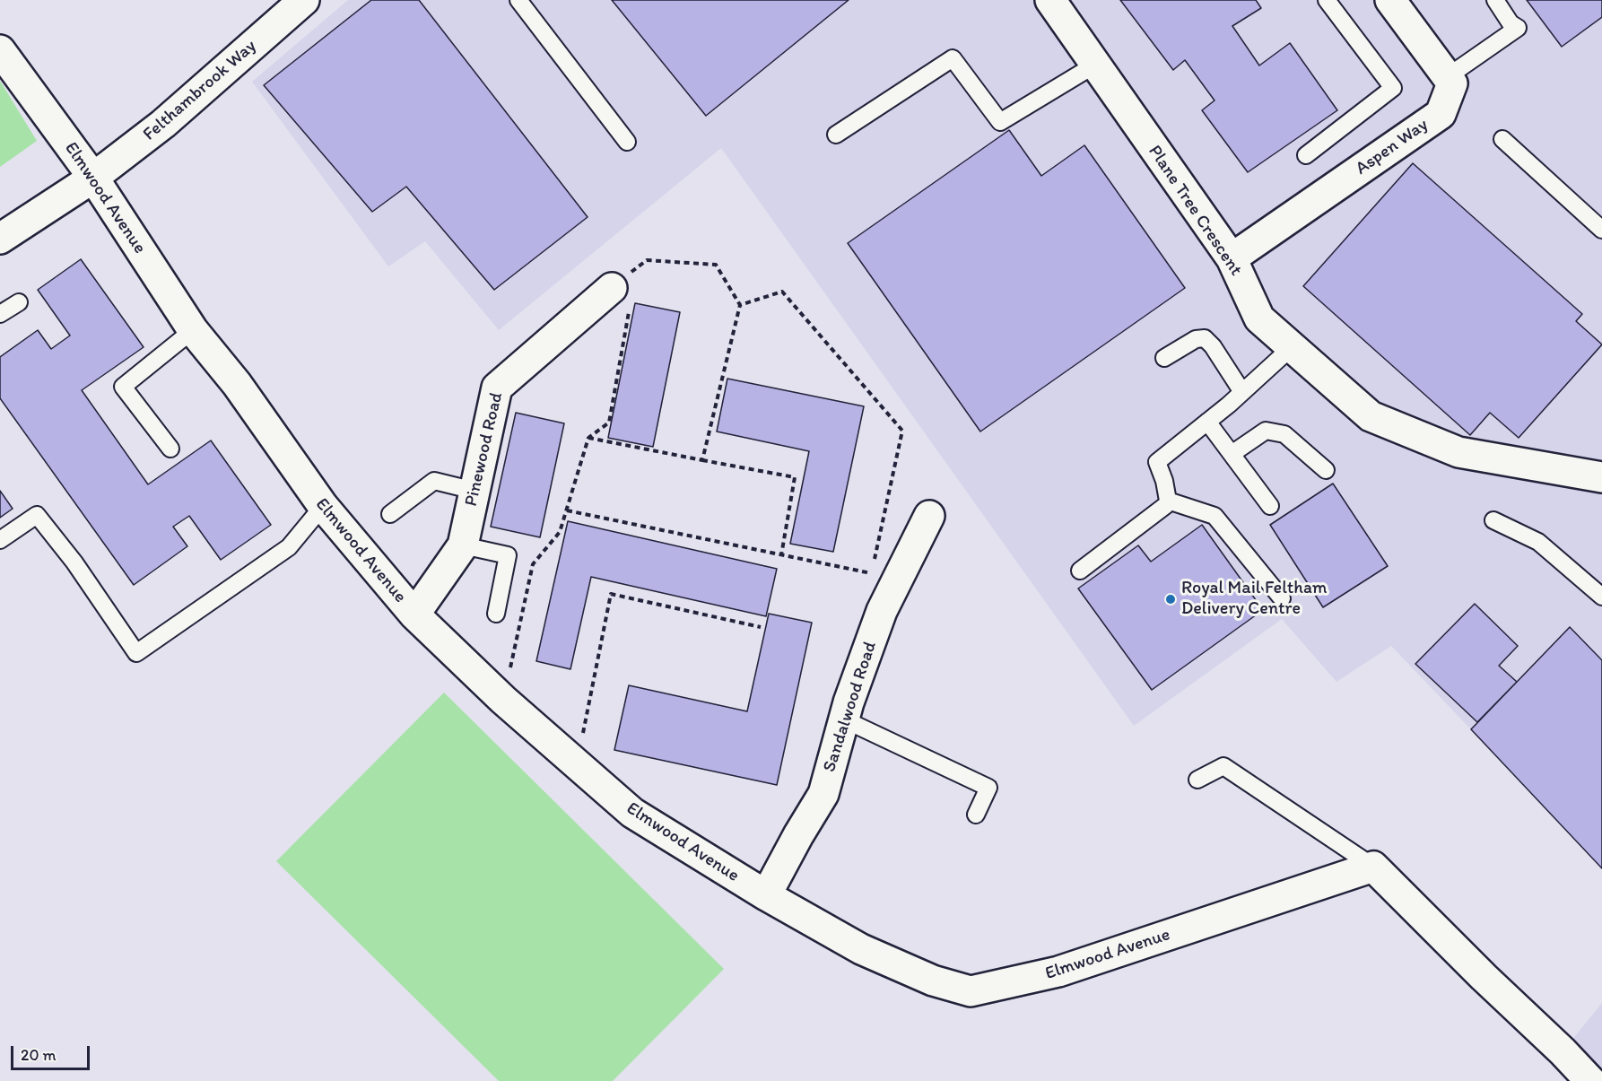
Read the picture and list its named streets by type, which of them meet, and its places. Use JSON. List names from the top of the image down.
{
  "streets": {
    "street": [
      "Felthambrook Way",
      "Aspen Way",
      "Elmwood Avenue",
      "Plane Tree Crescent",
      "Pinewood Road",
      "Sandalwood Road"
    ]
  },
  "crossings": [
    ["Felthambrook Way", "Elmwood Avenue"],
    ["Aspen Way", "Plane Tree Crescent"],
    ["Elmwood Avenue", "Pinewood Road"],
    ["Elmwood Avenue", "Sandalwood Road"]
  ],
  "places": ["Royal Mail Feltham Delivery Centre"],
  "scale_bar": "20 m"
}
